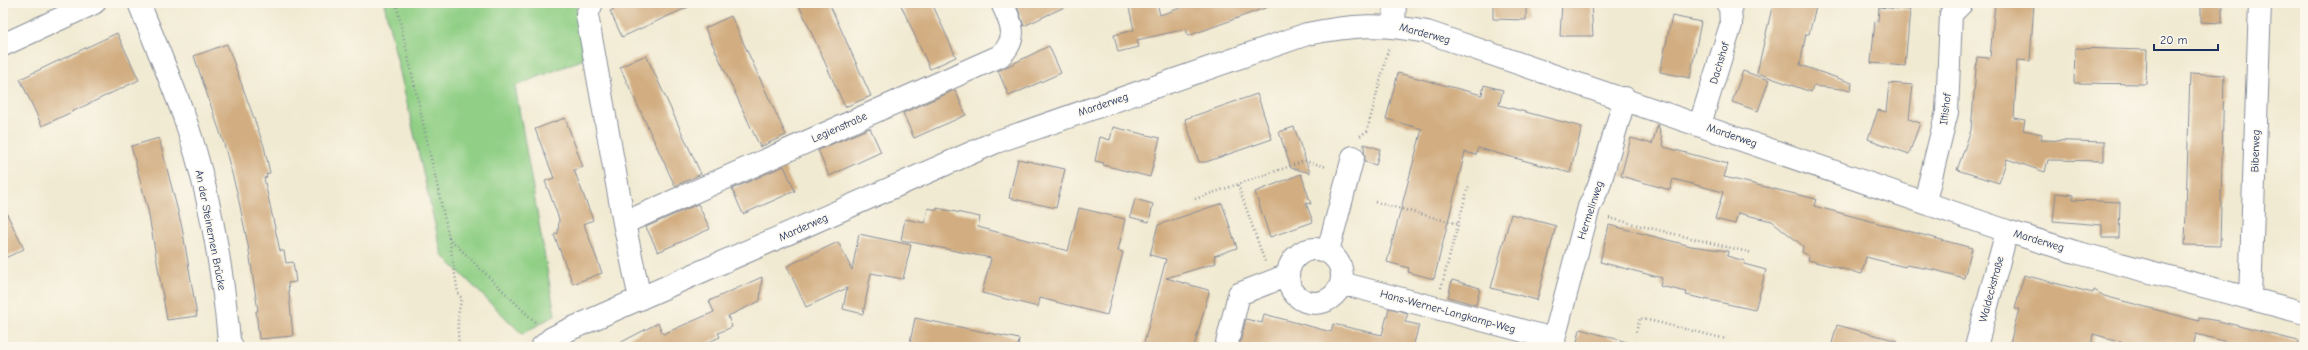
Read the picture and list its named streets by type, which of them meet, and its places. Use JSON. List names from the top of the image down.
{
  "streets": {
    "street": [
      "Marderweg",
      "Dachshof",
      "Iltishof",
      "Legienstraße",
      "Biberweg",
      "Hermelinweg",
      "An der Steinernen Brücke",
      "Waldeckstraße",
      "Hans-Werner-Langkamp-Weg"
    ]
  },
  "crossings": [
    ["Marderweg", "Dachshof"],
    ["Marderweg", "Iltishof"],
    ["Marderweg", "Biberweg"],
    ["Marderweg", "Hermelinweg"],
    ["Marderweg", "Waldeckstraße"],
    ["Hermelinweg", "Hans-Werner-Langkamp-Weg"]
  ],
  "scale_bar": "20 m"
}
